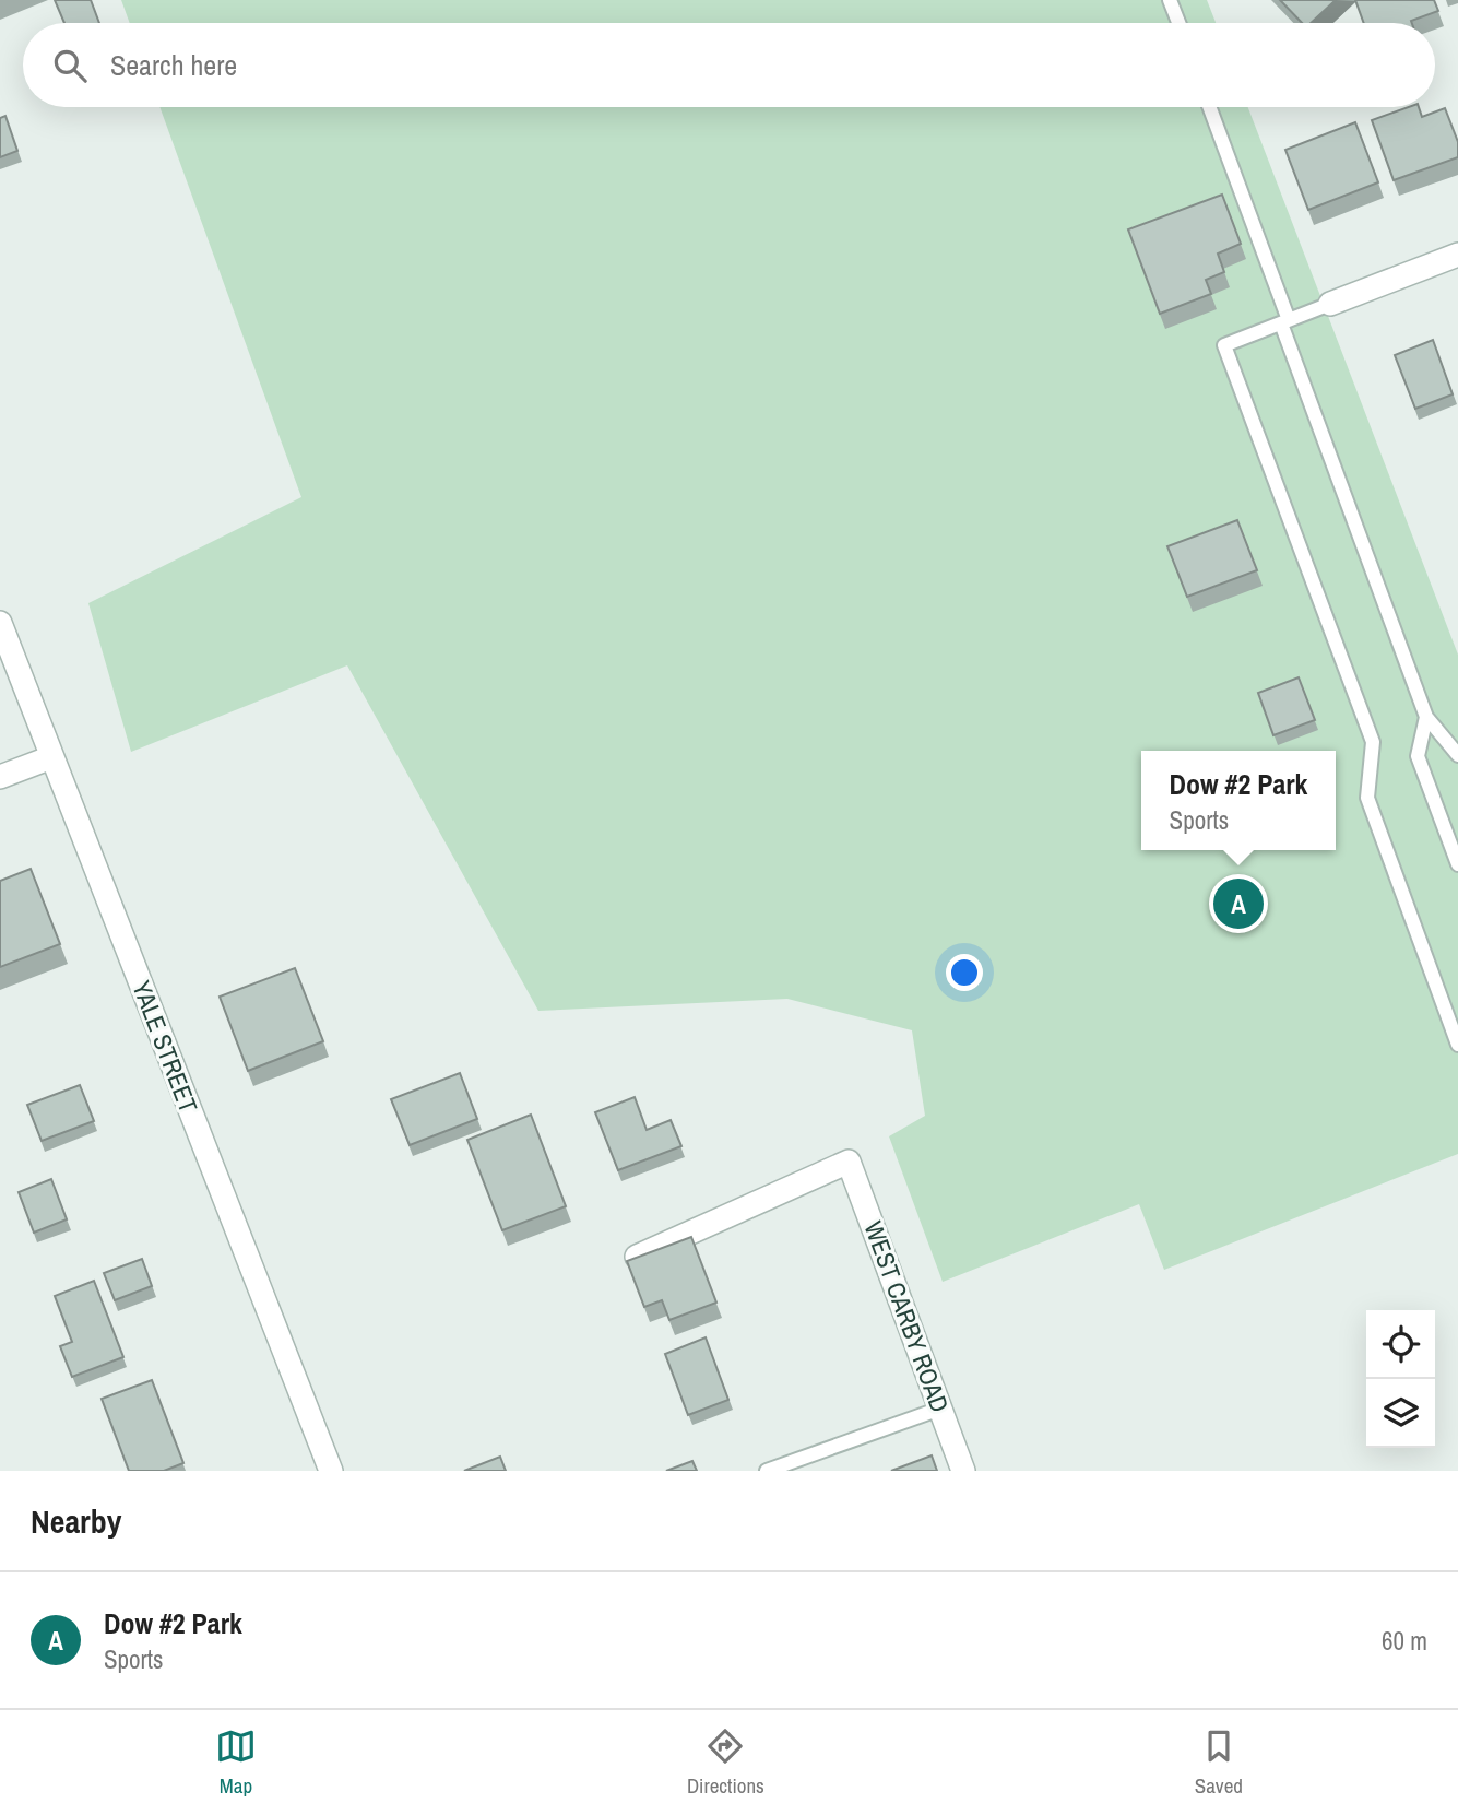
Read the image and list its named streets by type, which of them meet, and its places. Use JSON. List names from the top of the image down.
{
  "streets": {
    "street": ["YALE STREET", "WEST CARBY ROAD"]
  },
  "page": {
    "search": "Search here",
    "popup": ["Dow #2 Park", "Sports"],
    "pins": "A",
    "heading": "Nearby",
    "list": [
      {
        "mark": "A",
        "name": "Dow #2 Park",
        "note": "Sports",
        "value": "60 m"
      }
    ],
    "nav": ["Map", "Directions", "Saved"]
  }
}
